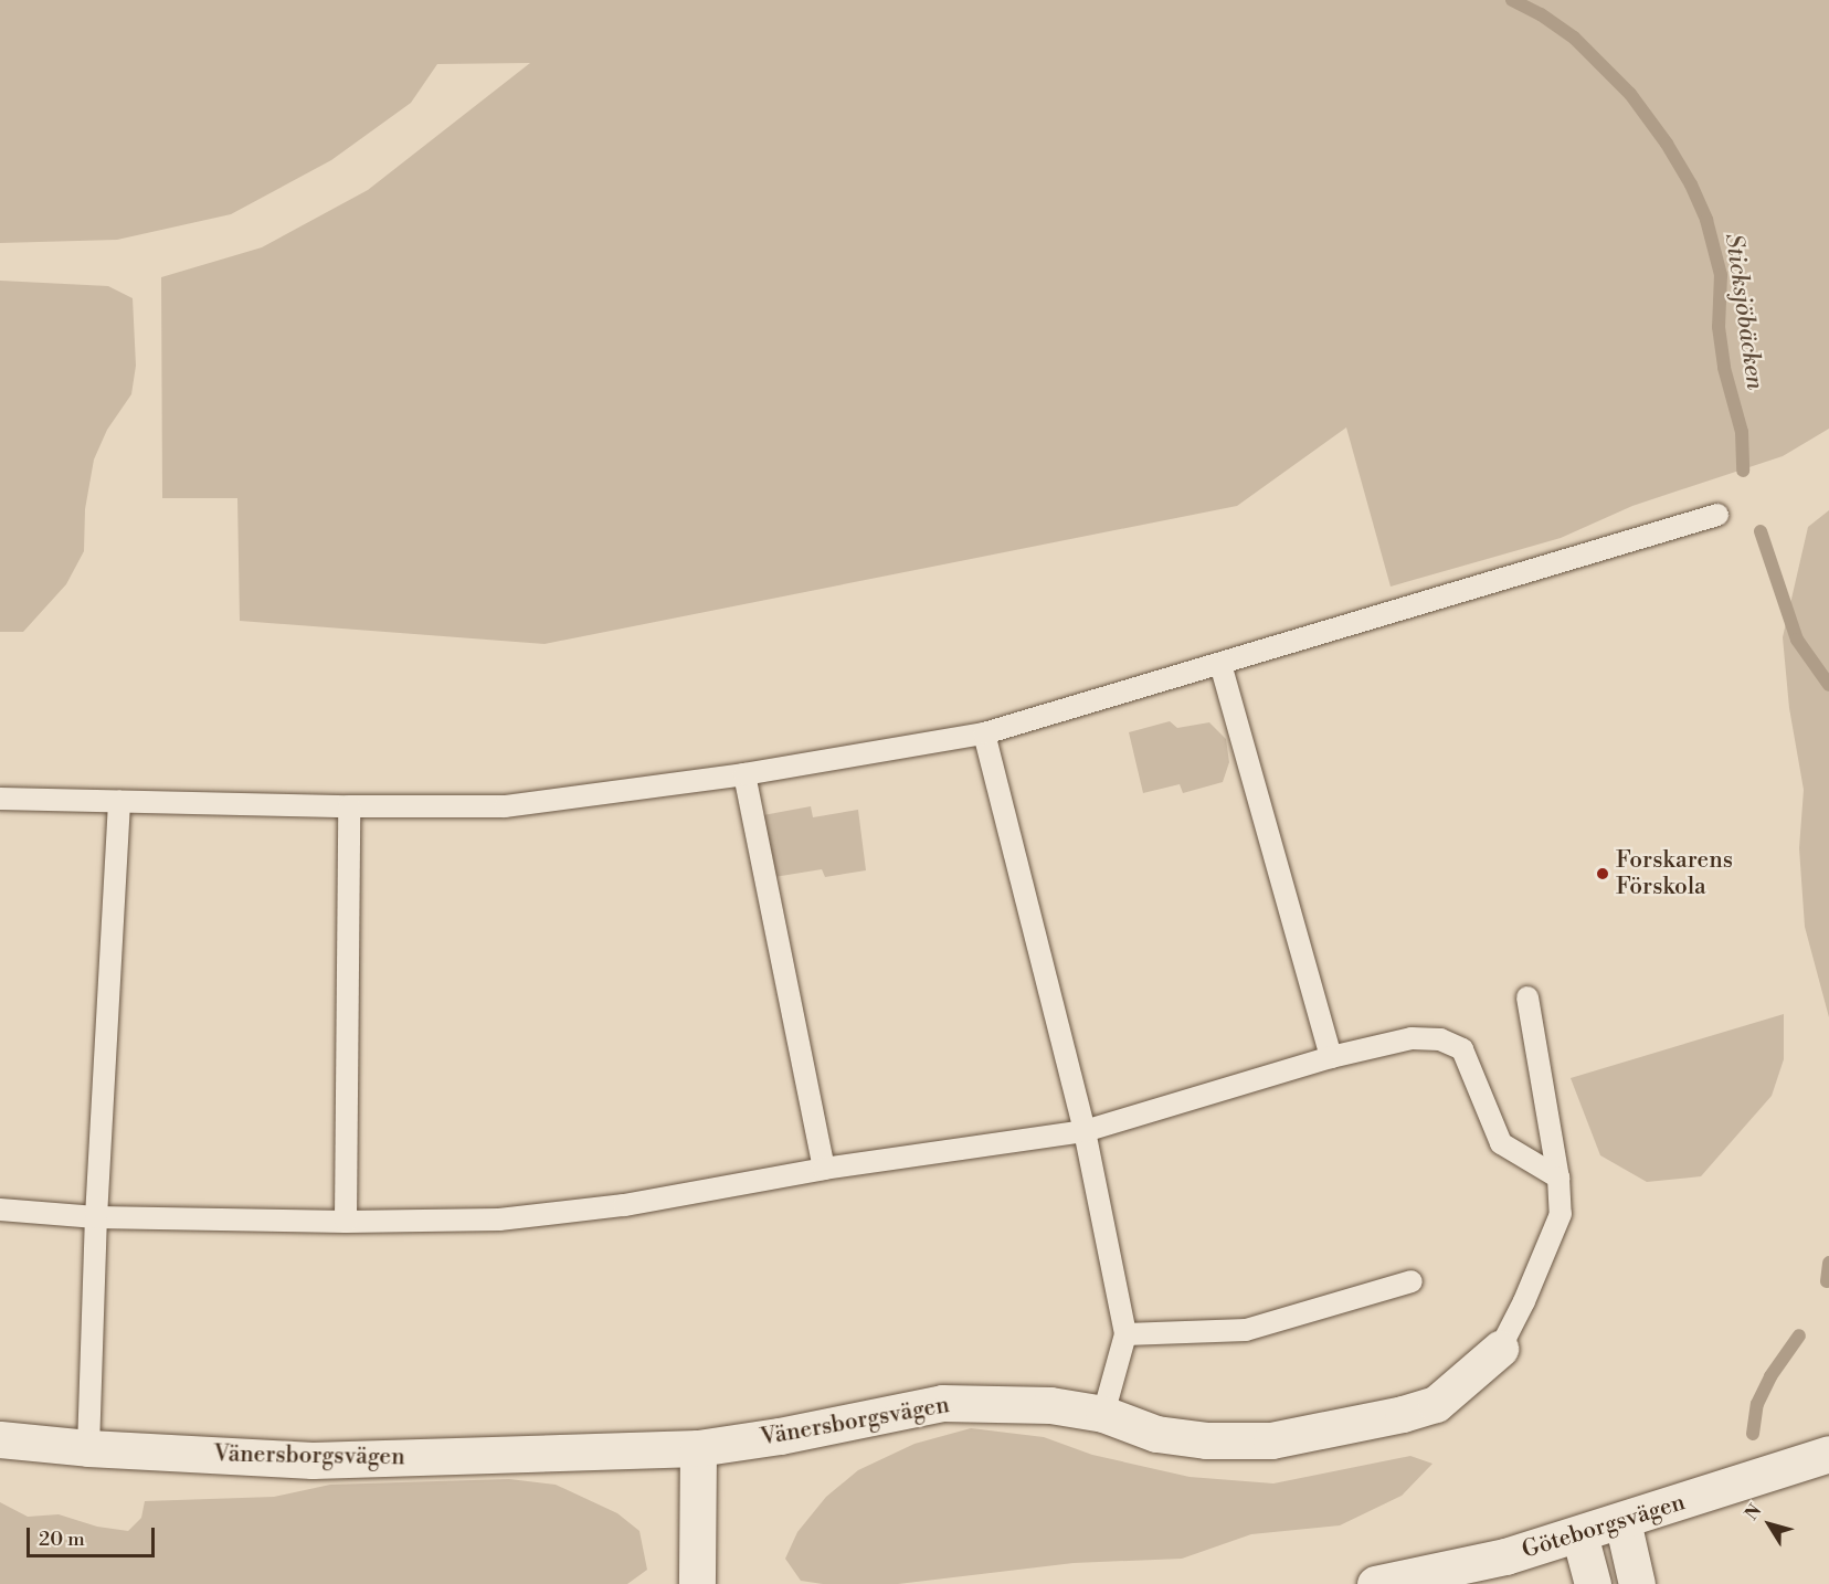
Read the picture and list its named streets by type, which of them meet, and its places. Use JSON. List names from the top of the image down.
{
  "streets": {
    "street": ["Vänersborgsvägen", "Göteborgsvägen"]
  },
  "water": ["Sticksjöbäcken"],
  "places": ["Forskarens Förskola"],
  "scale_bar": "20 m",
  "north": "top left"
}
